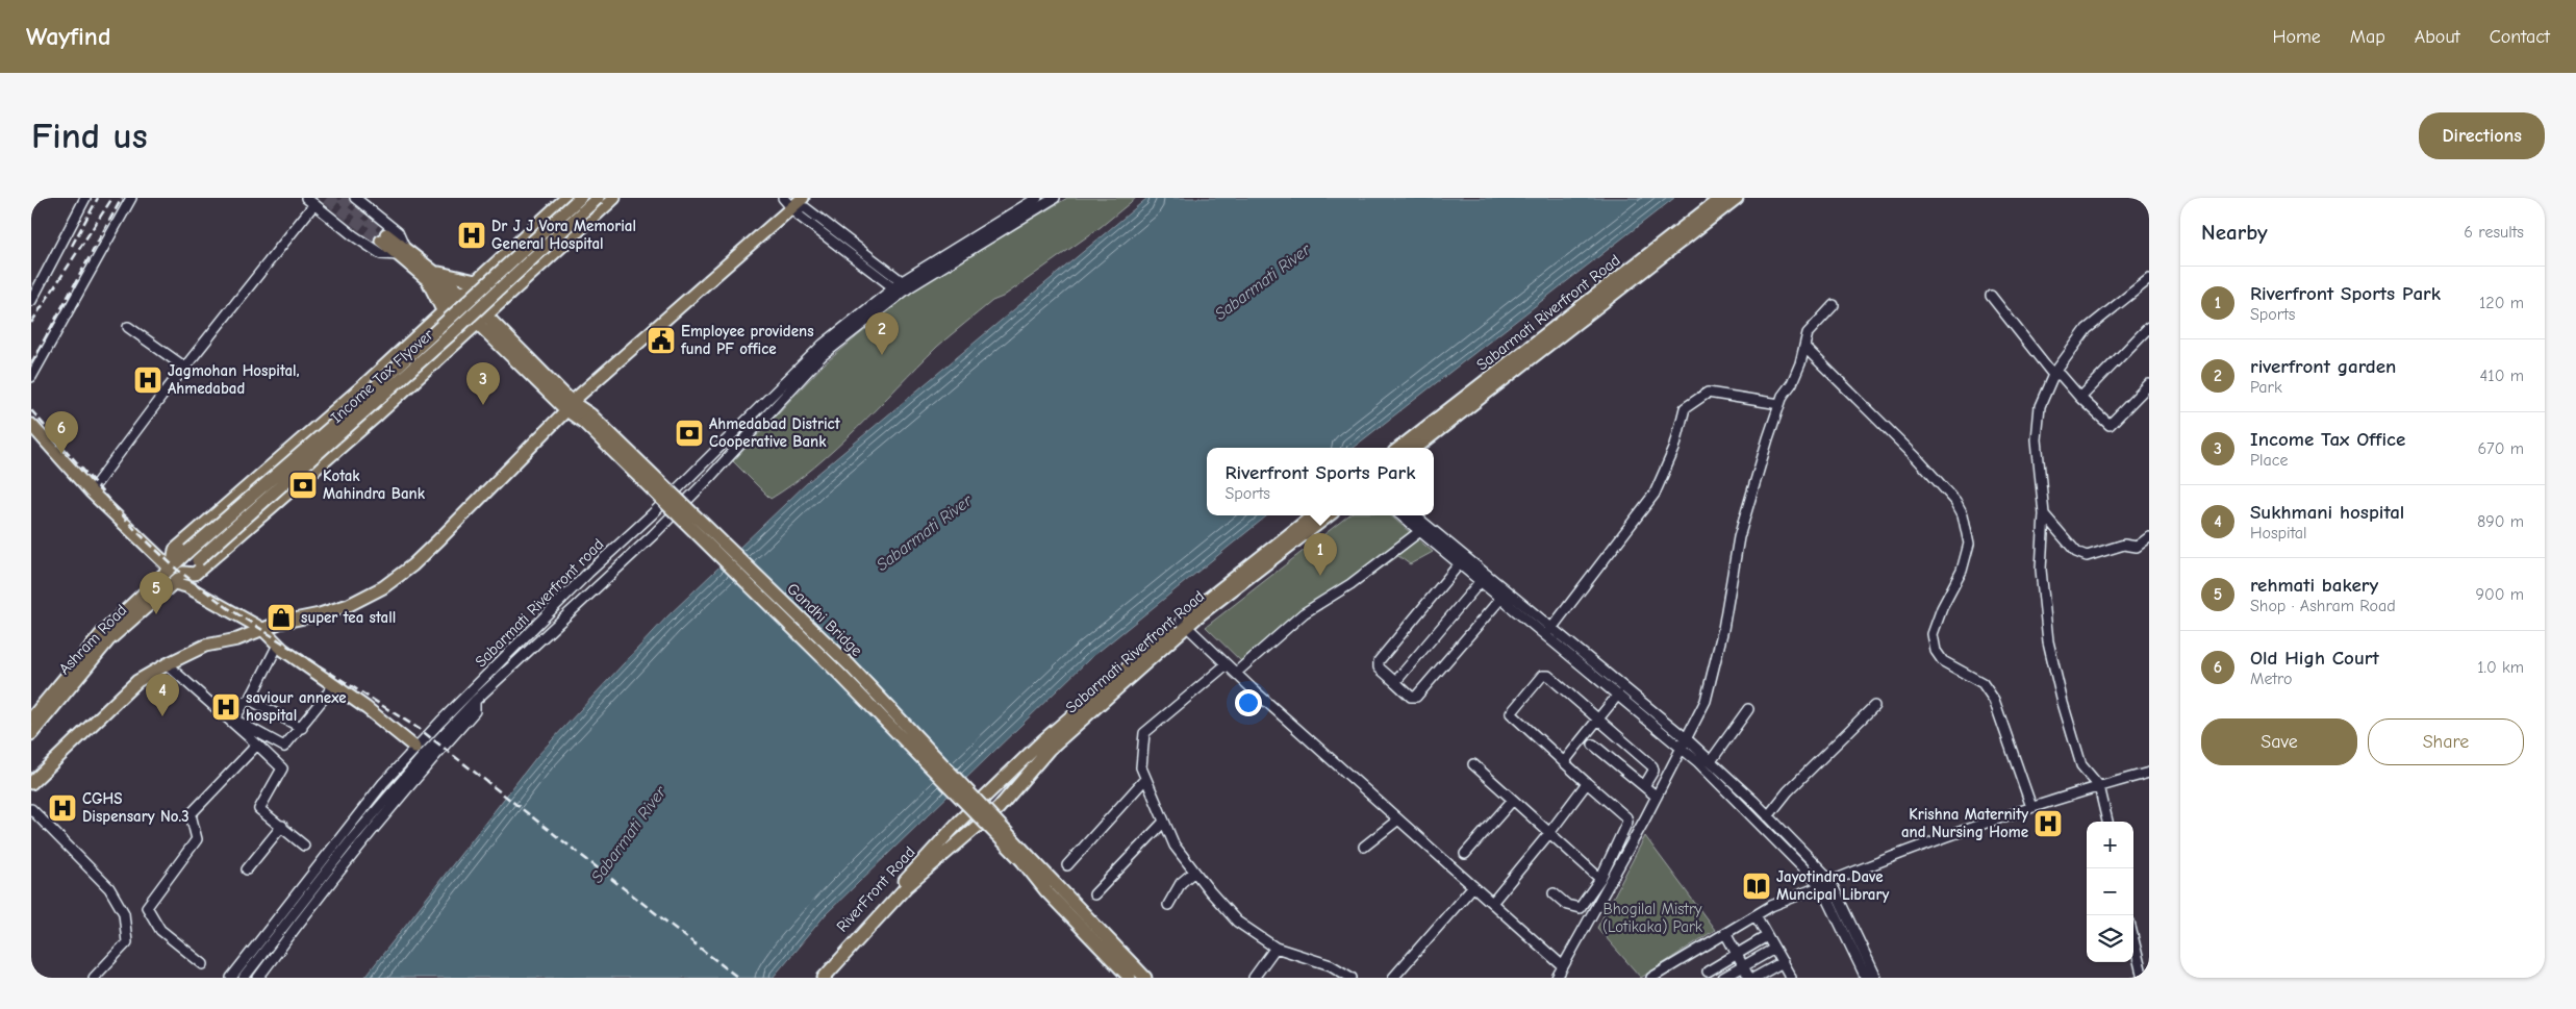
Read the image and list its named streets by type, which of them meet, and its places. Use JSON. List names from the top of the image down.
{
  "streets": {
    "main road": [
      "Sabarmati Riverfront Road",
      "Income Tax Flyover",
      "Gandhi Bridge",
      "Ashram Road",
      "RiverFront Road"
    ],
    "street": ["Sabarmati Riverfront road"]
  },
  "crossings": [
    ["Sabarmati Riverfront Road", "RiverFront Road"],
    ["Income Tax Flyover", "Ashram Road"]
  ],
  "water": ["Sabarmati River"],
  "parks": ["Bhogilal Mistry (Lotikaka) Park"],
  "places": {
    "hospital": [
      "Dr J J Vora Memorial General Hospital",
      "Jagmohan Hospital, Ahmedabad",
      "saviour annexe hospital",
      "CGHS Dispensary No.3",
      "Krishna Maternity and Nursing Home"
    ],
    "public building": ["Employee providens fund PF office"],
    "bank": ["Ahmedabad District Cooperative Bank", "Kotak Mahindra Bank"],
    "shop": ["super tea stall"],
    "library": ["Jayotindra Dave Muncipal Library"]
  },
  "page": {
    "header": "Wayfind",
    "nav": [
      "Home",
      "Map",
      "About",
      "Contact"
    ],
    "buttons": [
      "Directions",
      ["Save", "Share"]
    ],
    "title": "Find us",
    "heading": ["Nearby", "6 results"],
    "list": [
      {
        "mark": "1",
        "name": "Riverfront Sports Park",
        "note": "Sports",
        "value": "120 m"
      },
      {
        "mark": "2",
        "name": "riverfront garden",
        "note": "Park",
        "value": "410 m"
      },
      {
        "mark": "3",
        "name": "Income Tax Office",
        "note": "Place",
        "value": "670 m"
      },
      {
        "mark": "4",
        "name": "Sukhmani hospital",
        "note": "Hospital",
        "value": "890 m"
      },
      {
        "mark": "5",
        "name": "rehmati bakery",
        "note": "Shop · Ashram Road",
        "value": "900 m"
      },
      {
        "mark": "6",
        "name": "Old High Court",
        "note": "Metro",
        "value": "1.0 km"
      }
    ],
    "pins": [
      "2",
      "3",
      "6",
      "1",
      "5",
      "4"
    ],
    "popup": ["Riverfront Sports Park", "Sports"],
    "map_buttons": ["+", "−"]
  }
}
